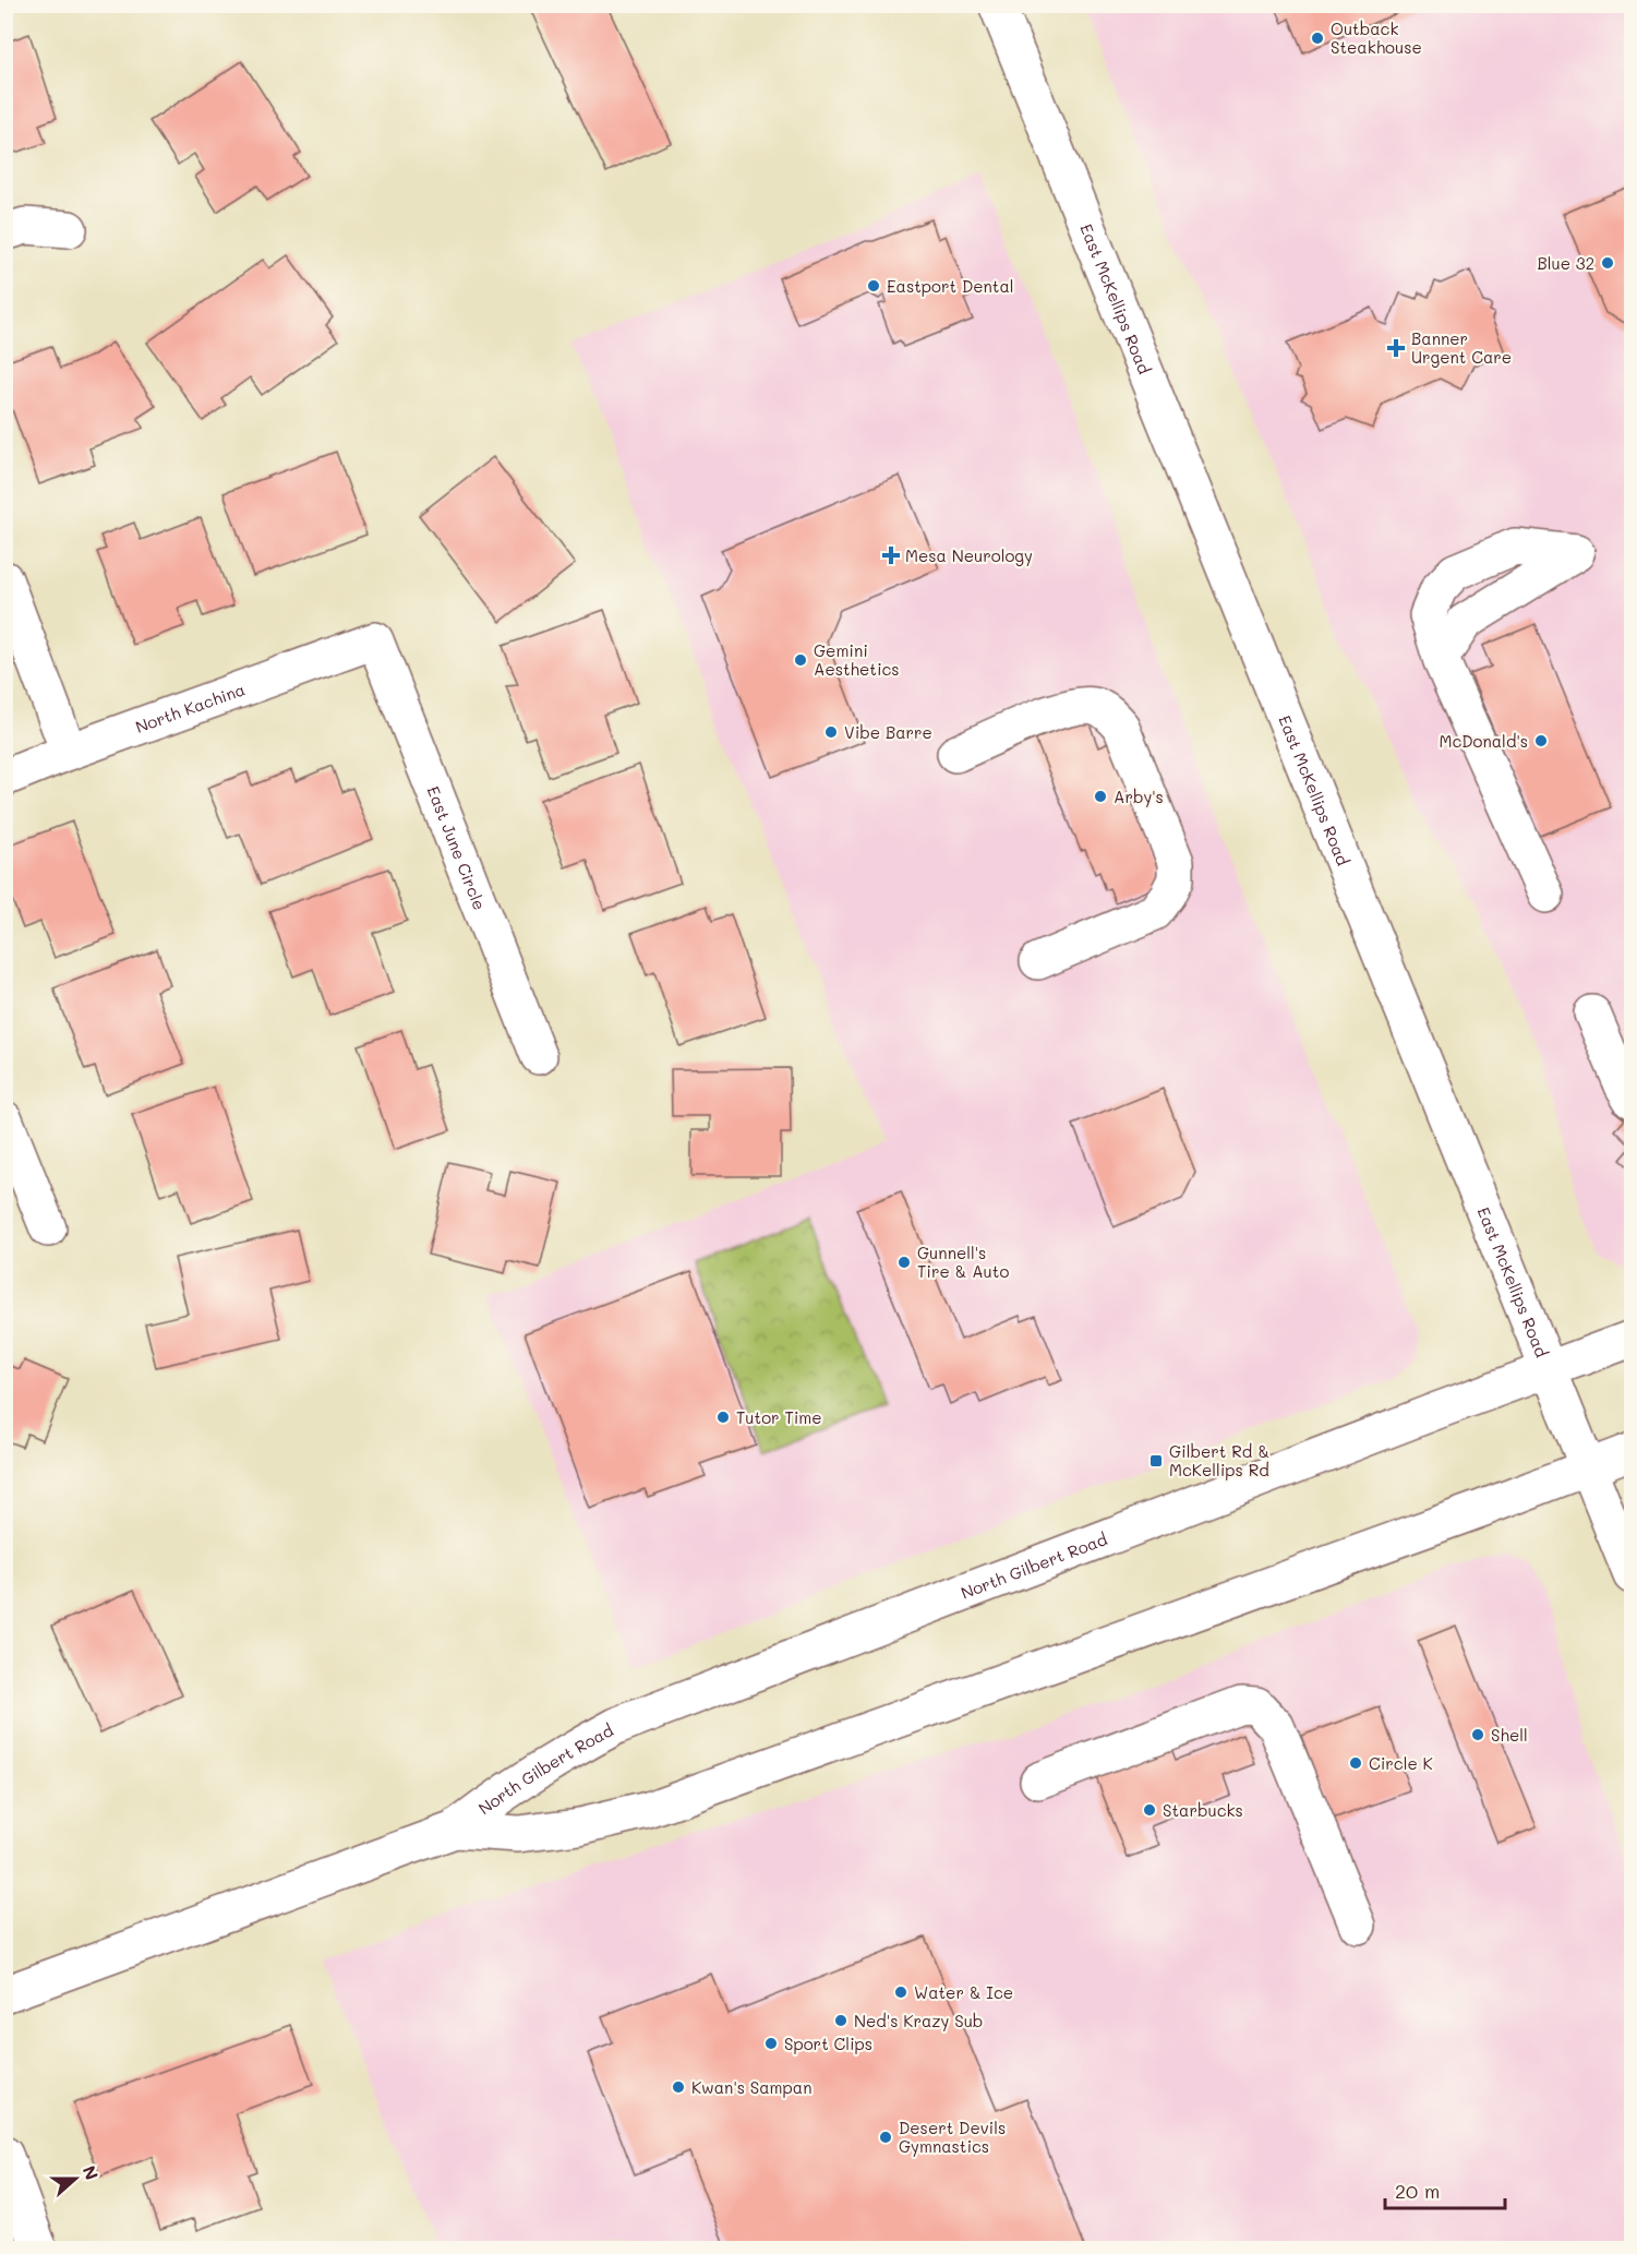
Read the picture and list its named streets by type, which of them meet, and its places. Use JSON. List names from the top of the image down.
{
  "streets": {
    "main road": [
      "East McKellips Road",
      "North Kachina",
      "East June Circle",
      "North Gilbert Road"
    ]
  },
  "crossings": [
    ["East McKellips Road", "North Gilbert Road"],
    ["North Kachina", "East June Circle"]
  ],
  "places": {
    "other": [
      "Outback Steakhouse",
      "Blue 32",
      "Eastport Dental",
      "Gemini Aesthetics",
      "Vibe Barre",
      "McDonald's",
      "Arby's",
      "Gunnell's Tire & Auto",
      "Tutor Time",
      "Shell",
      "Circle K",
      "Starbucks",
      "Water & Ice",
      "Ned's Krazy Sub",
      "Sport Clips",
      "Kwan's Sampan",
      "Desert Devils Gymnastics"
    ],
    "health": ["Banner Urgent Care", "Mesa Neurology"],
    "transit": ["Gilbert Rd & McKellips Rd"]
  },
  "scale_bar": "20 m",
  "north": "right"
}
